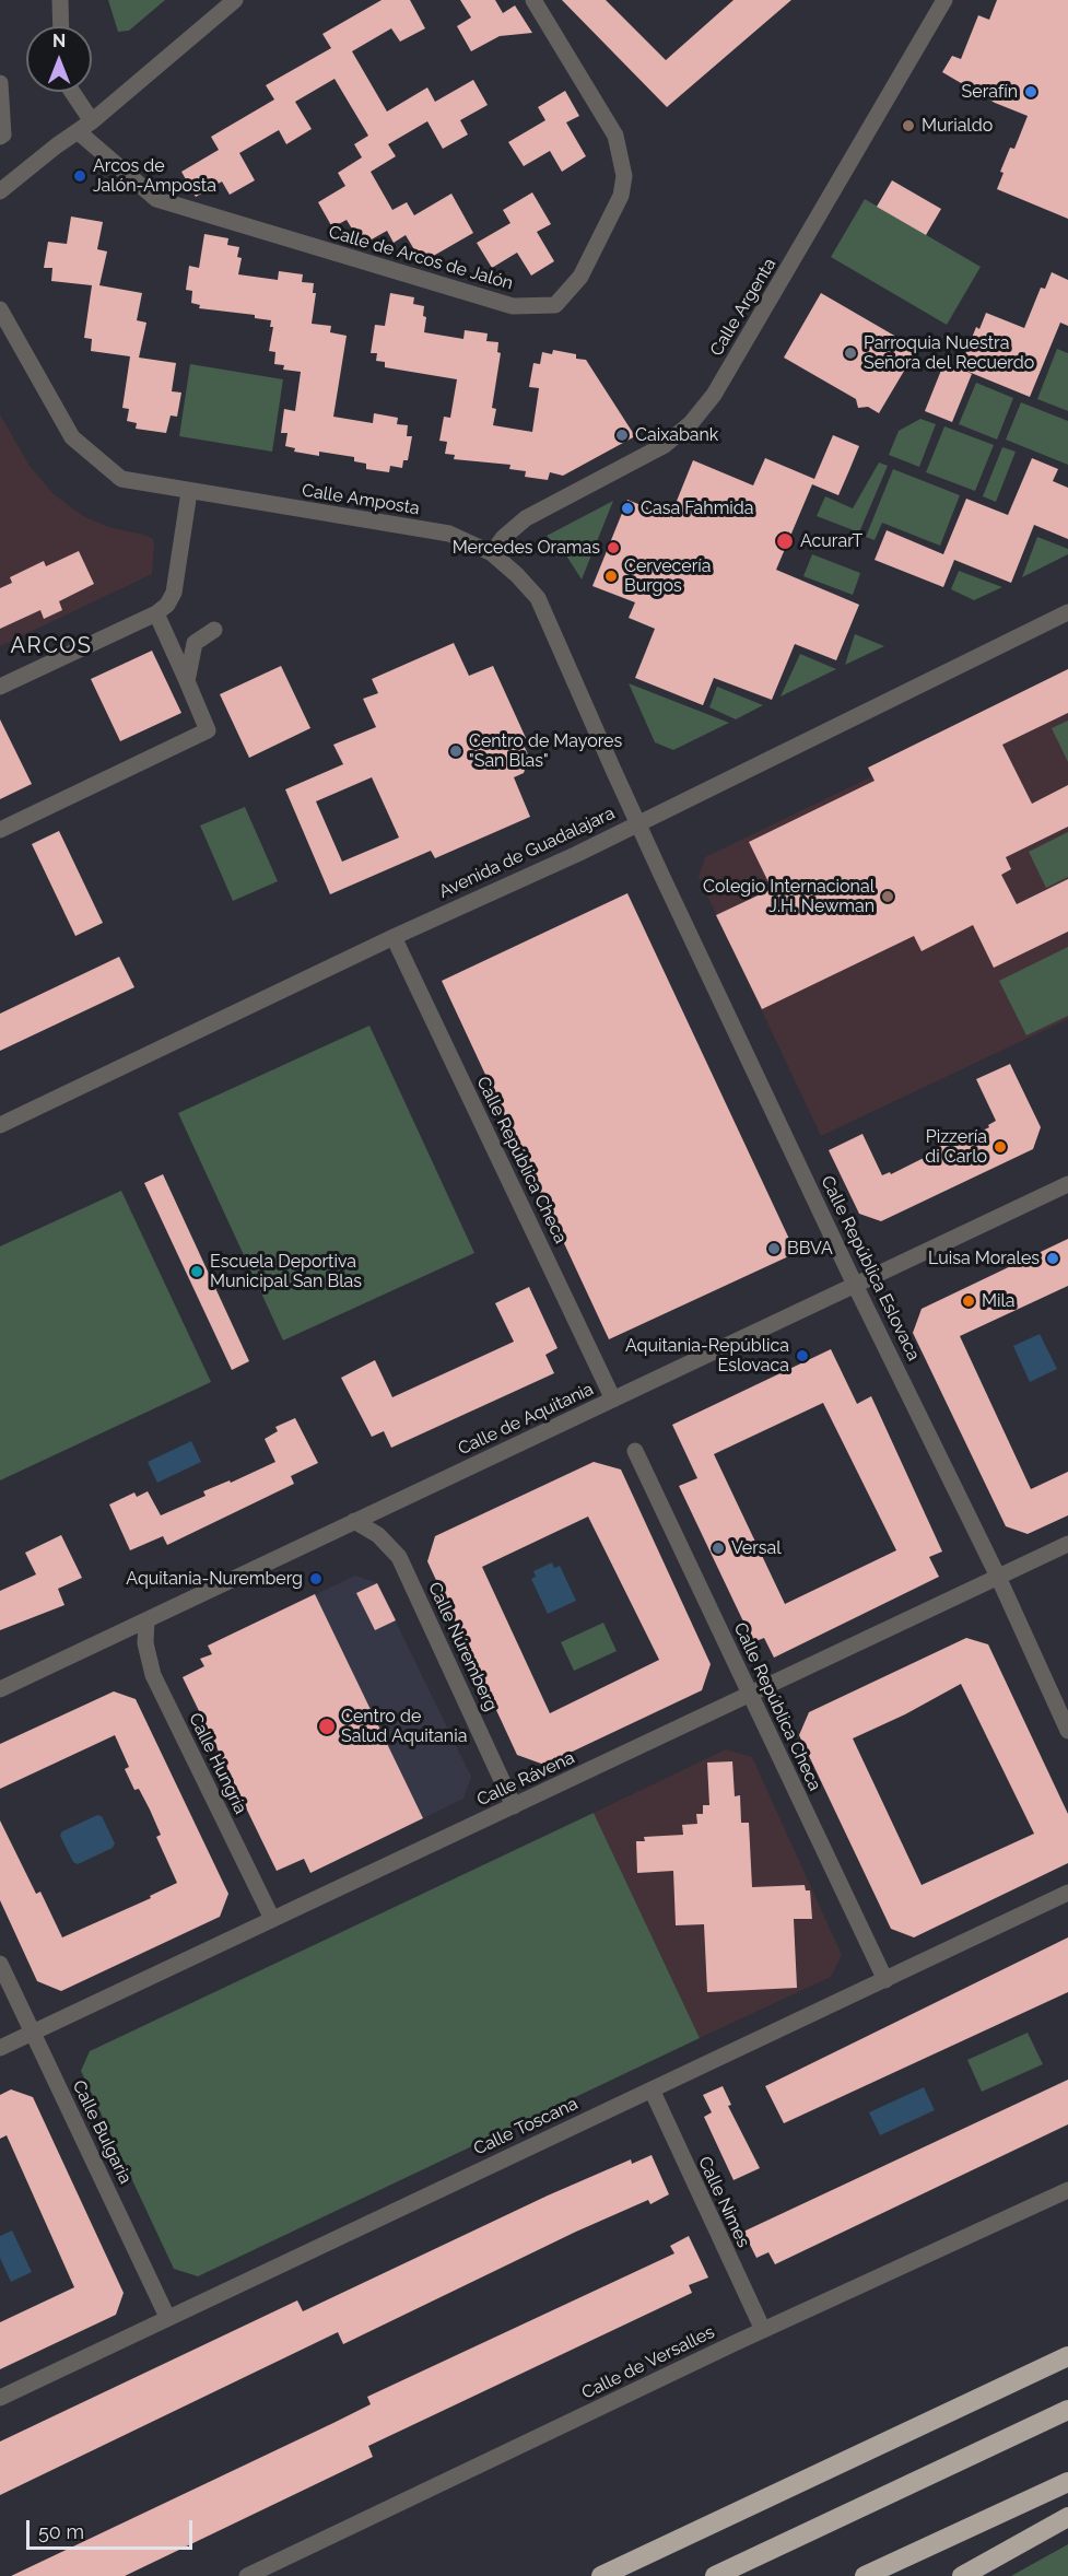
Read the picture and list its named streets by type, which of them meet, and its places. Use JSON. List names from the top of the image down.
{
  "streets": {
    "street": [
      "Calle de Arcos de Jalón",
      "Calle Argenta",
      "Calle Amposta",
      "Avenida de Guadalajara",
      "Calle República Checa",
      "Calle República Eslovaca",
      "Calle de Aquitania",
      "Calle Núremberg",
      "Calle Hungría",
      "Calle Rávena",
      "Calle Toscana",
      "Calle Bulgaria",
      "Calle Nimes",
      "Calle de Versalles"
    ]
  },
  "crossings": [
    ["Calle Argenta", "Calle Amposta"],
    ["Calle Amposta", "Avenida de Guadalajara"],
    ["Calle Amposta", "Calle República Eslovaca"],
    ["Avenida de Guadalajara", "Calle República Checa"],
    ["Avenida de Guadalajara", "Calle República Eslovaca"],
    ["Calle República Checa", "Calle de Aquitania"],
    ["Calle República Checa", "Calle Rávena"],
    ["Calle República Checa", "Calle Toscana"],
    ["Calle República Eslovaca", "Calle de Aquitania"],
    ["Calle República Eslovaca", "Calle Rávena"],
    ["Calle de Aquitania", "Calle Núremberg"],
    ["Calle de Aquitania", "Calle Hungría"],
    ["Calle Núremberg", "Calle Rávena"],
    ["Calle Hungría", "Calle Rávena"],
    ["Calle Rávena", "Calle Bulgaria"],
    ["Calle Toscana", "Calle Bulgaria"],
    ["Calle Toscana", "Calle Nimes"],
    ["Calle Nimes", "Calle de Versalles"]
  ],
  "districts": ["ARCOS"],
  "places": [
    "Serafín",
    "Murialdo",
    "Arcos de Jalón-Amposta",
    "Parroquia Nuestra Señora del Recuerdo",
    "Caixabank",
    "Casa Fahmida",
    "AcurarT",
    "Mercedes Oramas",
    "Cervecería Burgos",
    "Centro de Mayores \"San Blas\"",
    "Colegio Internacional J.H. Newman",
    "Pizzería di Carlo",
    "BBVA",
    "Luisa Morales",
    "Escuela Deportiva Municipal San Blas",
    "Mila",
    "Aquitania-República Eslovaca",
    "Versal",
    "Aquitania-Nuremberg",
    "Centro de Salud Aquitania"
  ],
  "scale_bar": "50 m",
  "north": "top"
}
